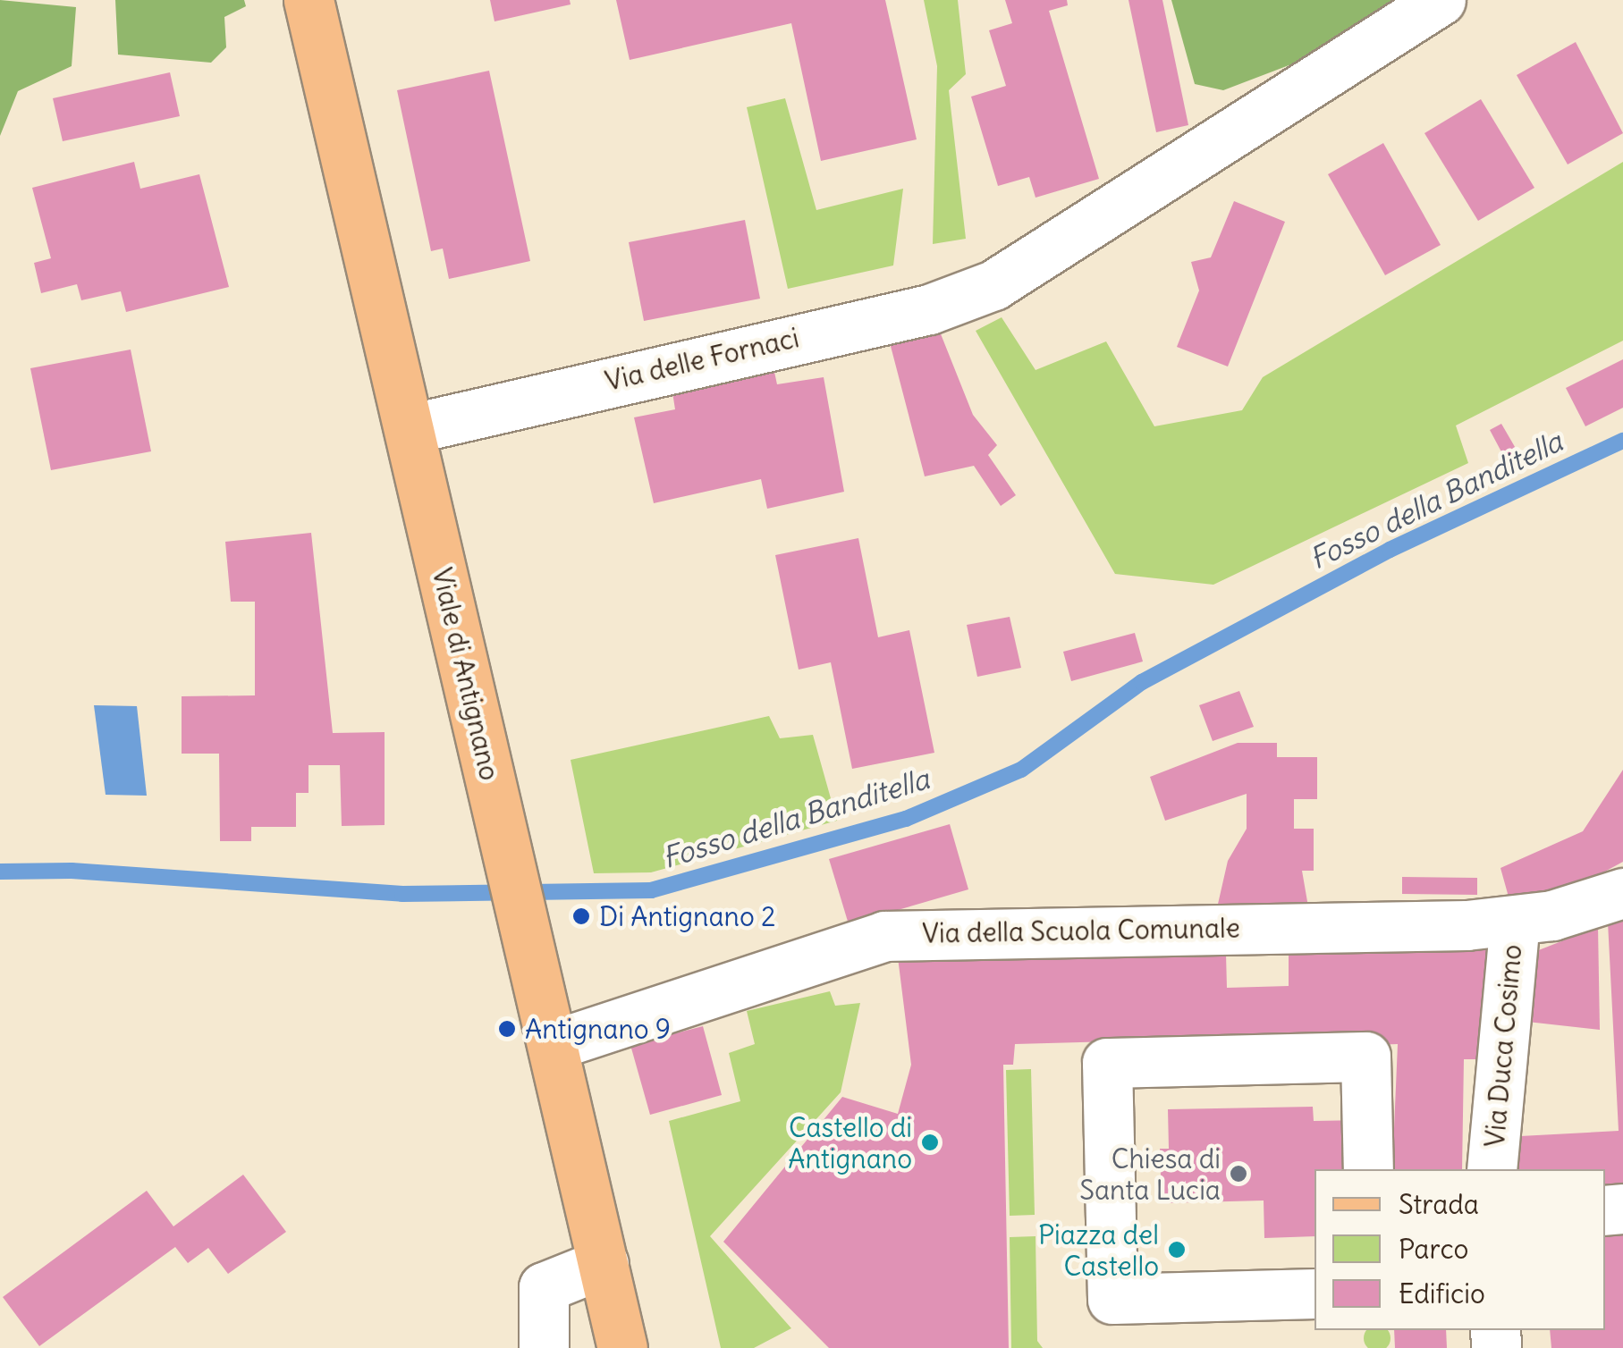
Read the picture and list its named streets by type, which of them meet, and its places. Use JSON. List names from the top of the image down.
{
  "streets": {
    "main road": ["Viale di Antignano"],
    "street": ["Via delle Fornaci", "Via della Scuola Comunale", "Via Duca Cosimo"]
  },
  "crossings": [
    ["Via delle Fornaci", "Viale di Antignano"],
    ["Viale di Antignano", "Via della Scuola Comunale"],
    ["Via della Scuola Comunale", "Via Duca Cosimo"]
  ],
  "water": ["Fosso della Banditella"],
  "places": [
    "Di Antignano 2",
    "Antignano 9",
    "Castello di Antignano",
    "Chiesa di Santa Lucia",
    "Piazza del Castello"
  ],
  "legend": ["Strada", "Parco", "Edificio"]
}
